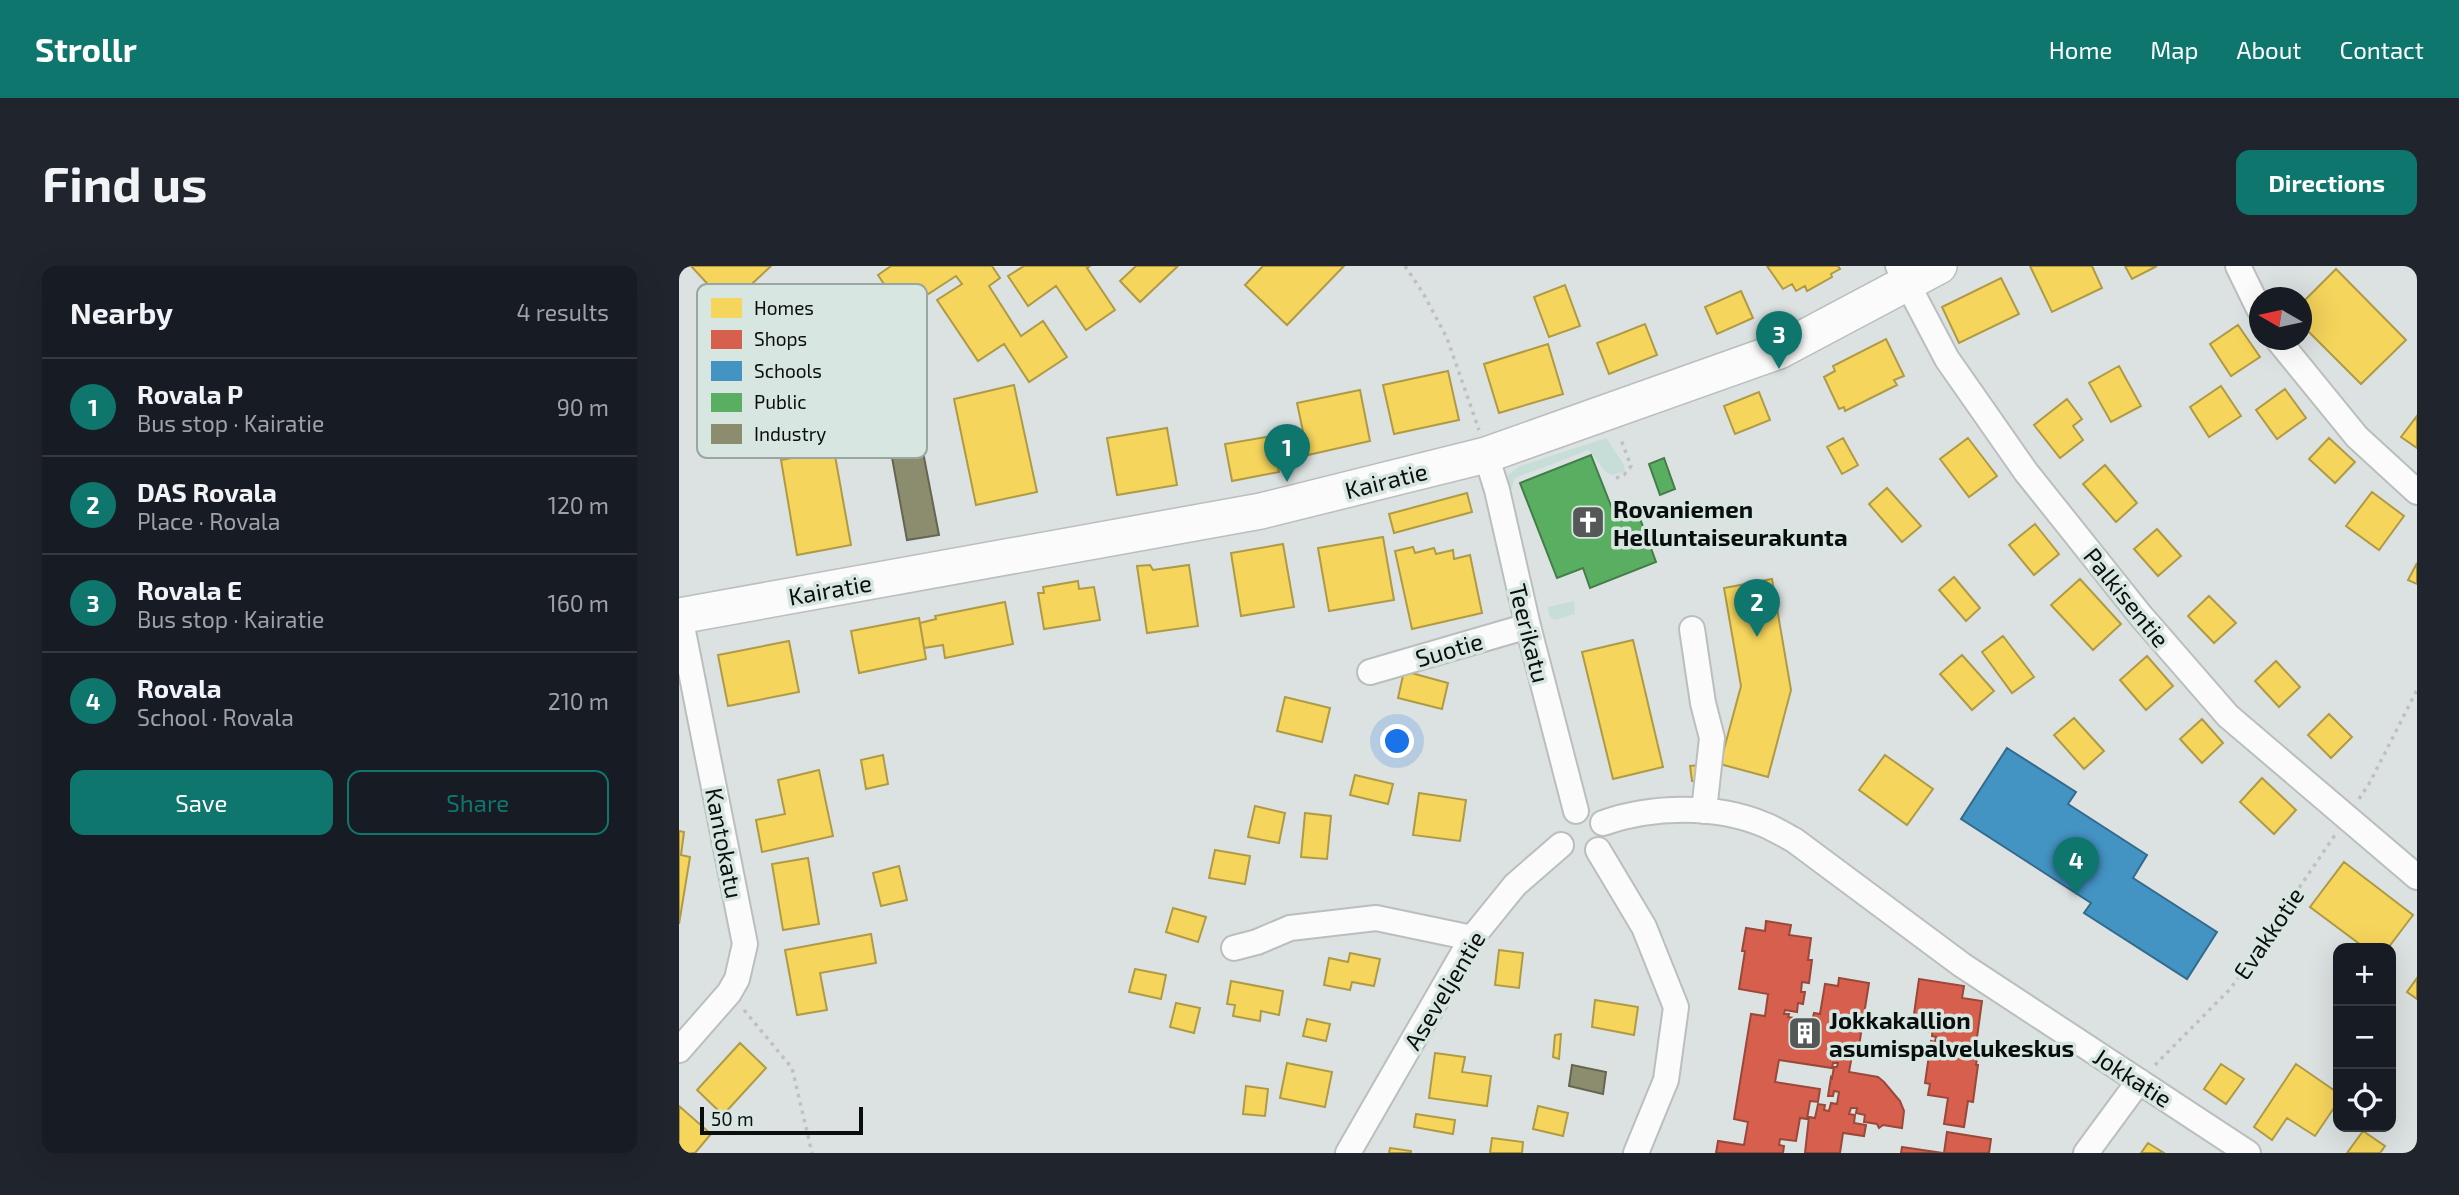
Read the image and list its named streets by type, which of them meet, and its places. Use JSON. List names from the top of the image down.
{
  "streets": {
    "main road": ["Kairatie"],
    "street": [
      "Palkisentie",
      "Teerikatu",
      "Suotie",
      "Kantokatu",
      "Aseveljentie",
      "Jokkatie"
    ],
    "path": ["Evakkotie"]
  },
  "crossings": [
    ["Kairatie", "Palkisentie"],
    ["Kairatie", "Teerikatu"],
    ["Kairatie", "Kantokatu"],
    ["Palkisentie", "Evakkotie"],
    ["Teerikatu", "Suotie"],
    ["Teerikatu", "Aseveljentie"],
    ["Teerikatu", "Jokkatie"],
    ["Evakkotie", "Jokkatie"],
    ["Aseveljentie", "Jokkatie"]
  ],
  "places": {
    "church": ["Rovaniemen Helluntaiseurakunta"],
    "building": ["Jokkakallion asumispalvelukeskus"]
  },
  "legend": [
    "Homes",
    "Shops",
    "Schools",
    "Public",
    "Industry"
  ],
  "scale_bar": "50 m",
  "north": "left",
  "page": {
    "header": "Strollr",
    "nav": [
      "Home",
      "Map",
      "About",
      "Contact"
    ],
    "buttons": [
      "Directions",
      ["Save", "Share"]
    ],
    "title": "Find us",
    "heading": ["Nearby", "4 results"],
    "pins": [
      "3",
      "1",
      "2",
      "4"
    ],
    "list": [
      {
        "mark": "1",
        "name": "Rovala P",
        "note": "Bus stop · Kairatie",
        "value": "90 m"
      },
      {
        "mark": "2",
        "name": "DAS Rovala",
        "note": "Place · Rovala",
        "value": "120 m"
      },
      {
        "mark": "3",
        "name": "Rovala E",
        "note": "Bus stop · Kairatie",
        "value": "160 m"
      },
      {
        "mark": "4",
        "name": "Rovala",
        "note": "School · Rovala",
        "value": "210 m"
      }
    ],
    "map_buttons": ["+", "−"],
    "scale": "50 m"
  }
}
